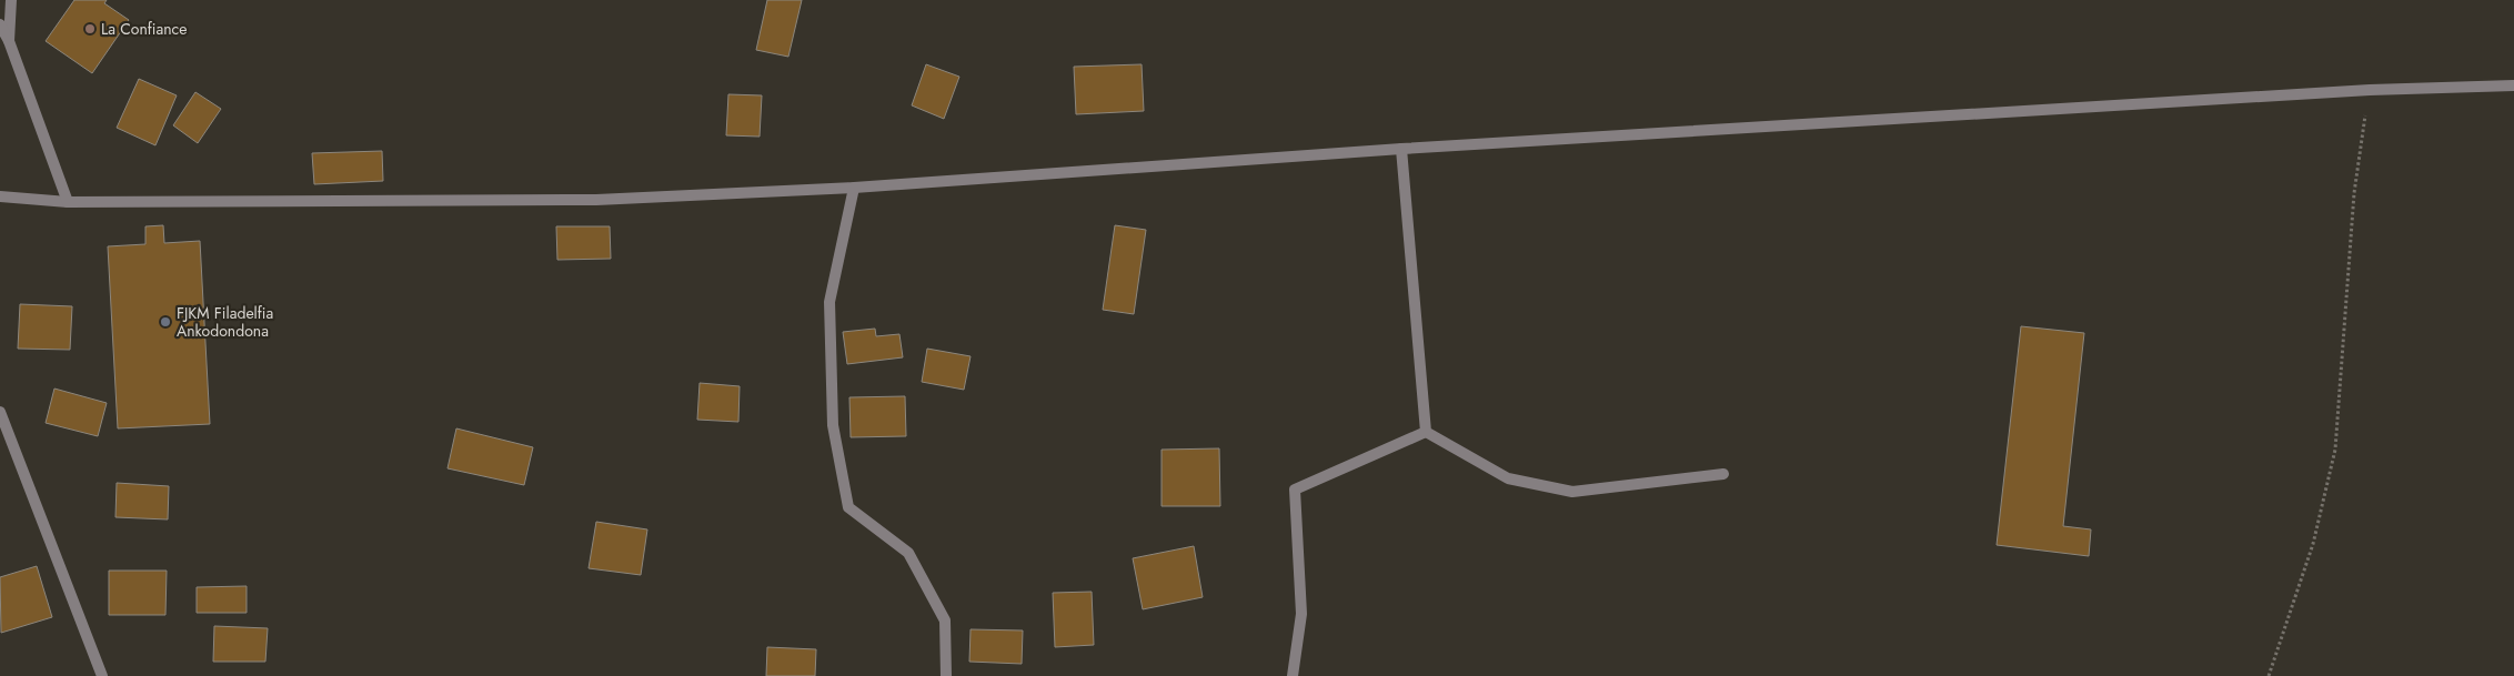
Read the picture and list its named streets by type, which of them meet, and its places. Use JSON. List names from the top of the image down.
{
  "places": ["La Confiance", "FJKM Filadelfia Ankodondona"]
}
